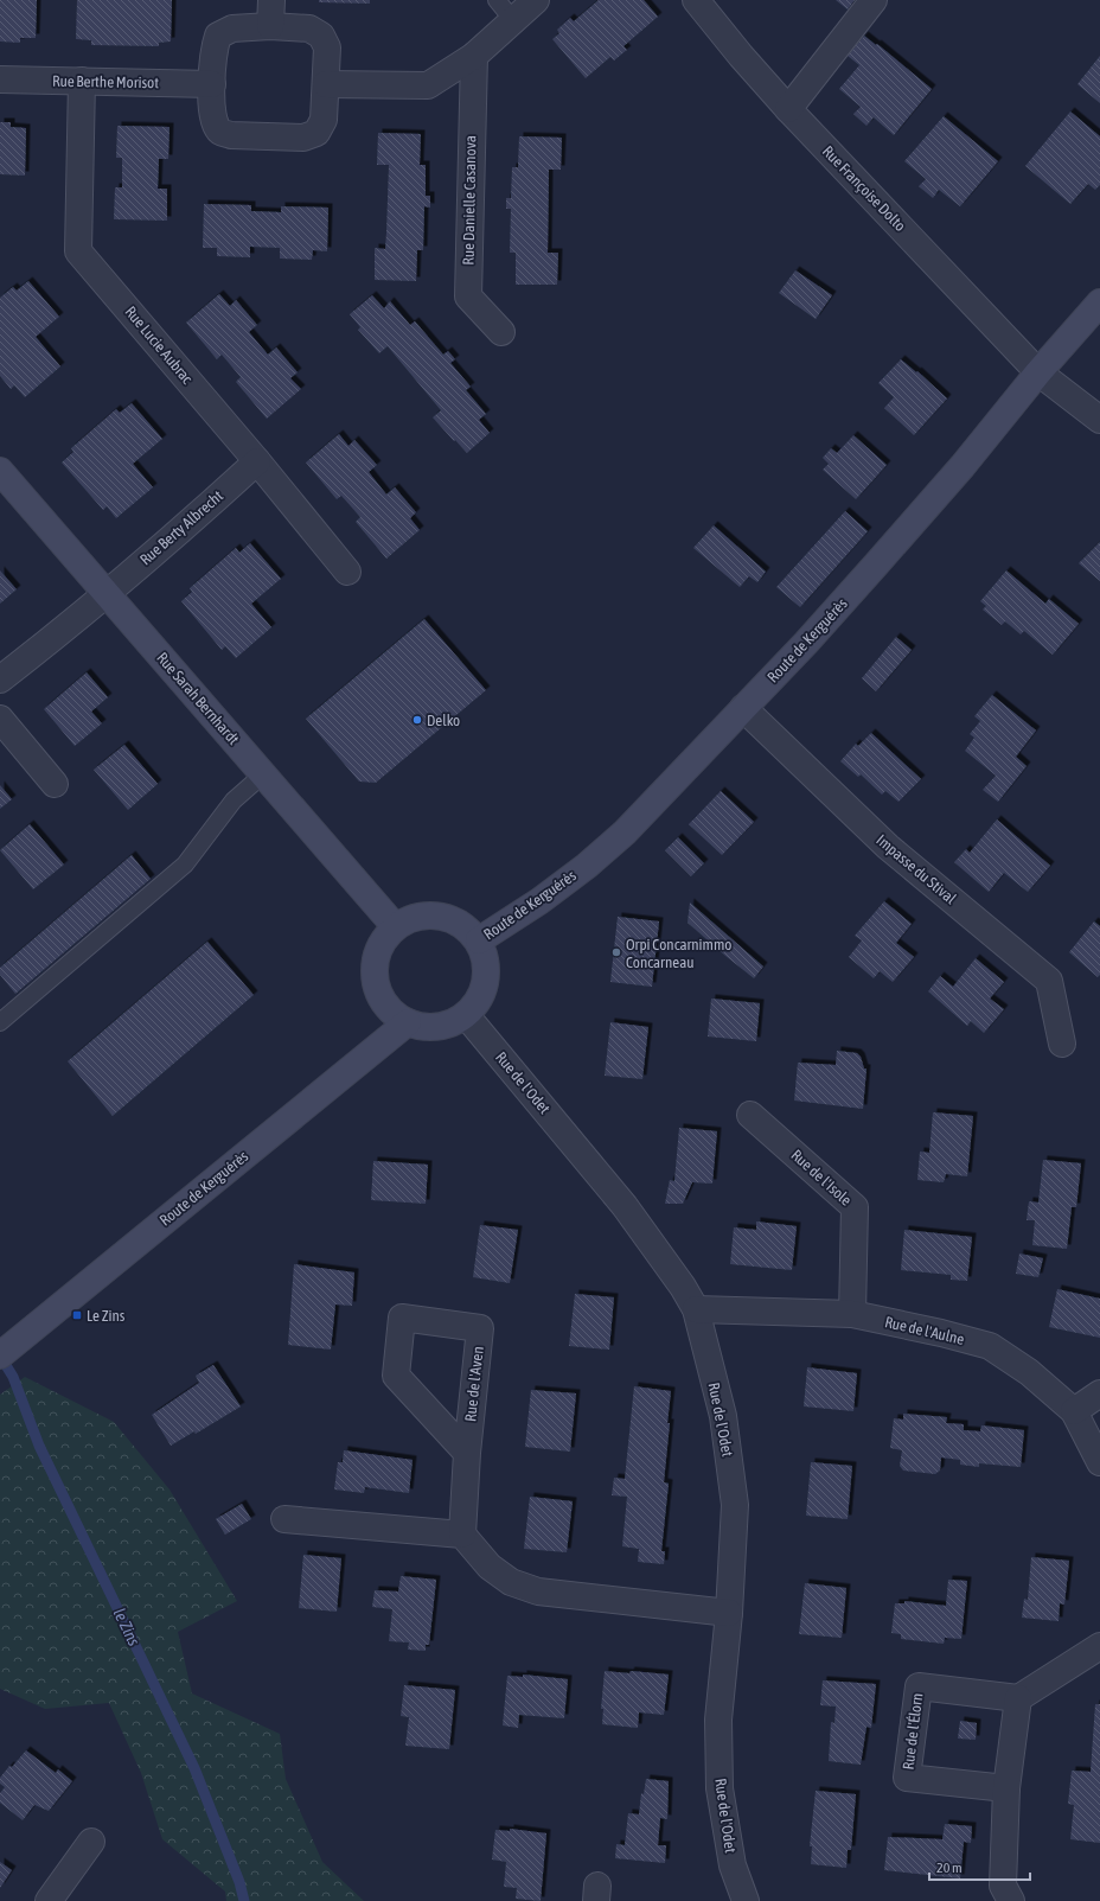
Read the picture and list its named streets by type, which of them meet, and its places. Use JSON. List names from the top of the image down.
{
  "streets": {
    "street": [
      "Rue Berthe Morisot",
      "Rue Françoise Dolto",
      "Rue Danielle Casanova",
      "Rue Lucie Aubrac",
      "Rue Berty Albrecht",
      "Route de Kerguérès",
      "Rue Sarah Bernhardt",
      "Impasse du Stival",
      "Rue de l'Odet",
      "Rue de l'Isole",
      "Rue de l'Aulne",
      "Rue de l'Aven",
      "Rue de l'Élorn"
    ]
  },
  "crossings": [
    ["Rue Berthe Morisot", "Rue Lucie Aubrac"],
    ["Rue Françoise Dolto", "Route de Kerguérès"],
    ["Rue Lucie Aubrac", "Rue Berty Albrecht"],
    ["Rue Berty Albrecht", "Rue Sarah Bernhardt"],
    ["Route de Kerguérès", "Rue Sarah Bernhardt"],
    ["Route de Kerguérès", "Impasse du Stival"],
    ["Route de Kerguérès", "Rue de l'Odet"],
    ["Rue Sarah Bernhardt", "Rue de l'Odet"],
    ["Rue de l'Odet", "Rue de l'Aulne"],
    ["Rue de l'Isole", "Rue de l'Aulne"]
  ],
  "water": ["le Zins"],
  "places": {
    "other": ["Delko", "Orpi Concarnimmo Concarneau"],
    "transit": ["Le Zins"]
  },
  "scale_bar": "20 m"
}
